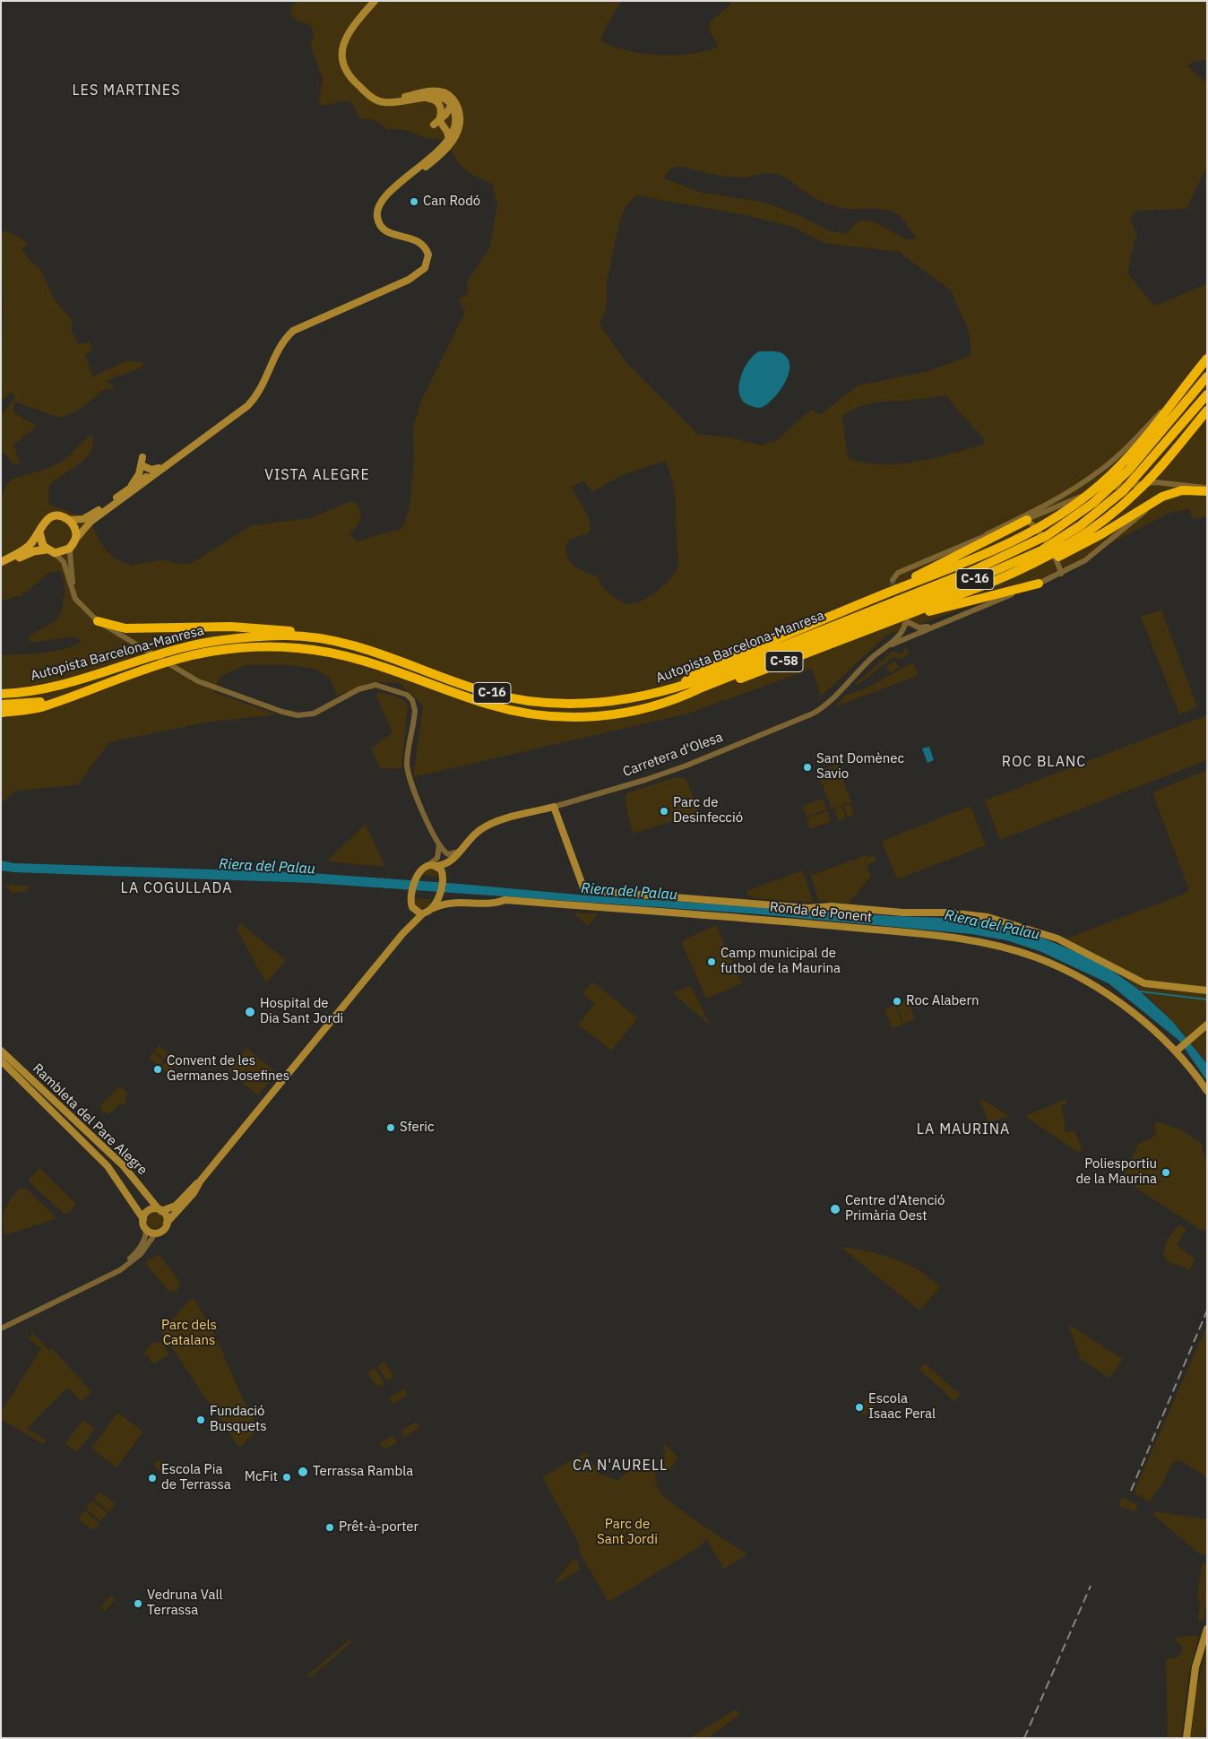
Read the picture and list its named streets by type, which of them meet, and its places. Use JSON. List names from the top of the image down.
{
  "streets": {
    "highway": ["C-16", "Autopista Barcelona-Manresa", "C-58"],
    "main road": ["Carretera d'Olesa", "Ronda de Ponent", "Rambleta del Pare Alegre"]
  },
  "crossings": [
    ["C-16", "Autopista Barcelona-Manresa"],
    ["Autopista Barcelona-Manresa", "C-58"],
    ["C-58", "Carretera d'Olesa"],
    ["Carretera d'Olesa", "Ronda de Ponent"]
  ],
  "districts": [
    "LES MARTINES",
    "VISTA ALEGRE",
    "ROC BLANC",
    "LA COGULLADA",
    "LA MAURINA",
    "CA N'AURELL"
  ],
  "water": ["Riera del Palau"],
  "parks": ["Parc dels Catalans", "Parc de Sant Jordi"],
  "places": [
    "Can Rodó",
    "Sant Domènec Savio",
    "Parc de Desinfecció",
    "Camp municipal de futbol de la Maurina",
    "Roc Alabern",
    "Hospital de Dia Sant Jordi",
    "Convent de les Germanes Josefines",
    "Sferic",
    "Poliesportiu de la Maurina",
    "Centre d'Atenció Primària Oest",
    "Escola Isaac Peral",
    "Fundació Busquets",
    "Terrassa Rambla",
    "McFit",
    "Escola Pia de Terrassa",
    "Prêt-à-porter",
    "Vedruna Vall Terrassa"
  ]
}
